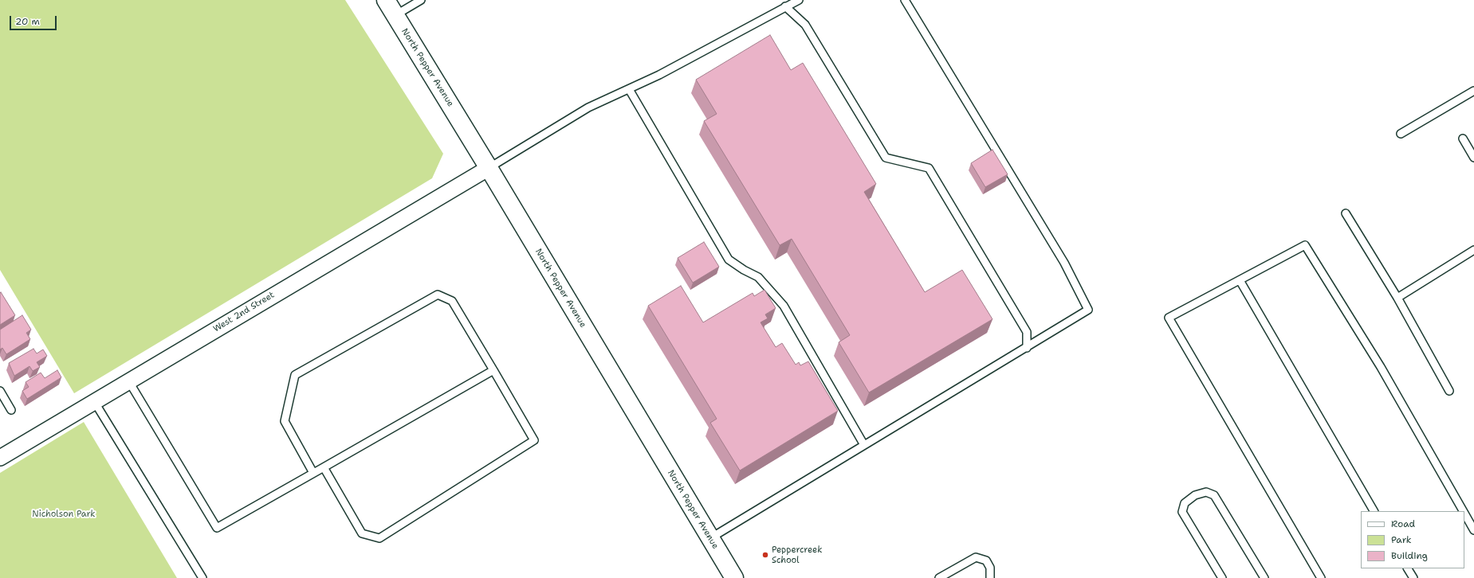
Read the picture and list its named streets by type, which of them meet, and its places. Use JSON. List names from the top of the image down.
{
  "streets": {
    "main road": ["North Pepper Avenue"],
    "street": ["West 2nd Street"]
  },
  "crossings": [
    ["North Pepper Avenue", "West 2nd Street"]
  ],
  "parks": ["Nicholson Park"],
  "places": ["Peppercreek School"],
  "legend": ["Road", "Park", "Building"],
  "scale_bar": "20 m"
}
